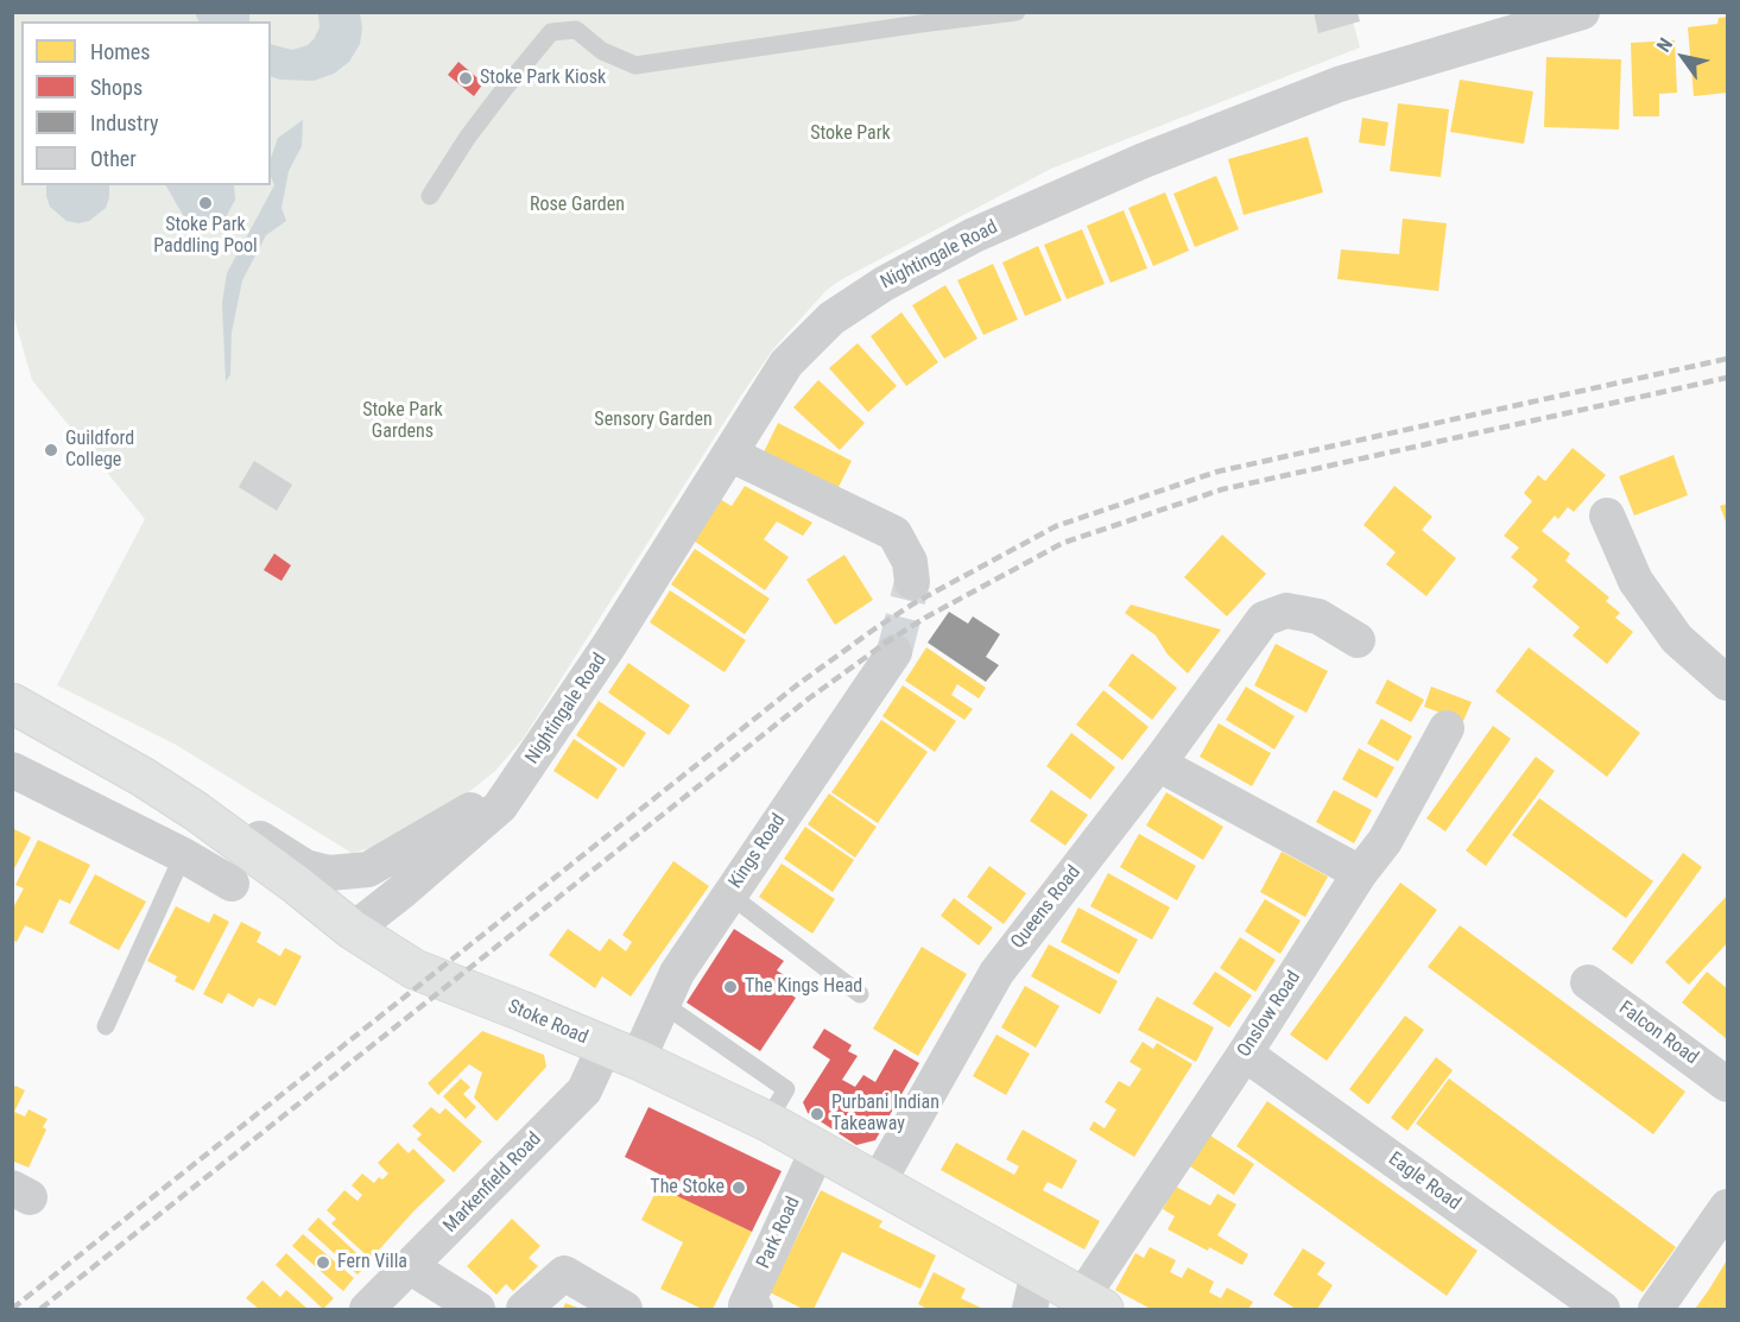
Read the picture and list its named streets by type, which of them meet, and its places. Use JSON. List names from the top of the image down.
{
  "streets": {
    "main road": ["Stoke Road"],
    "street": [
      "Nightingale Road",
      "Kings Road",
      "Queens Road",
      "Onslow Road",
      "Falcon Road",
      "Eagle Road",
      "Markenfield Road",
      "Park Road"
    ]
  },
  "crossings": [
    ["Nightingale Road", "Stoke Road"],
    ["Kings Road", "Stoke Road"],
    ["Kings Road", "Markenfield Road"],
    ["Queens Road", "Stoke Road"],
    ["Onslow Road", "Stoke Road"],
    ["Onslow Road", "Eagle Road"],
    ["Stoke Road", "Markenfield Road"],
    ["Stoke Road", "Park Road"]
  ],
  "parks": [
    "Stoke Park",
    "Rose Garden",
    "Stoke Park Gardens",
    "Sensory Garden"
  ],
  "places": [
    "Stoke Park Kiosk",
    "Stoke Park Paddling Pool",
    "Guildford College",
    "The Kings Head",
    "Purbani Indian Takeaway",
    "The Stoke",
    "Fern Villa"
  ],
  "legend": [
    "Homes",
    "Shops",
    "Industry",
    "Other"
  ],
  "north": "top left"
}
